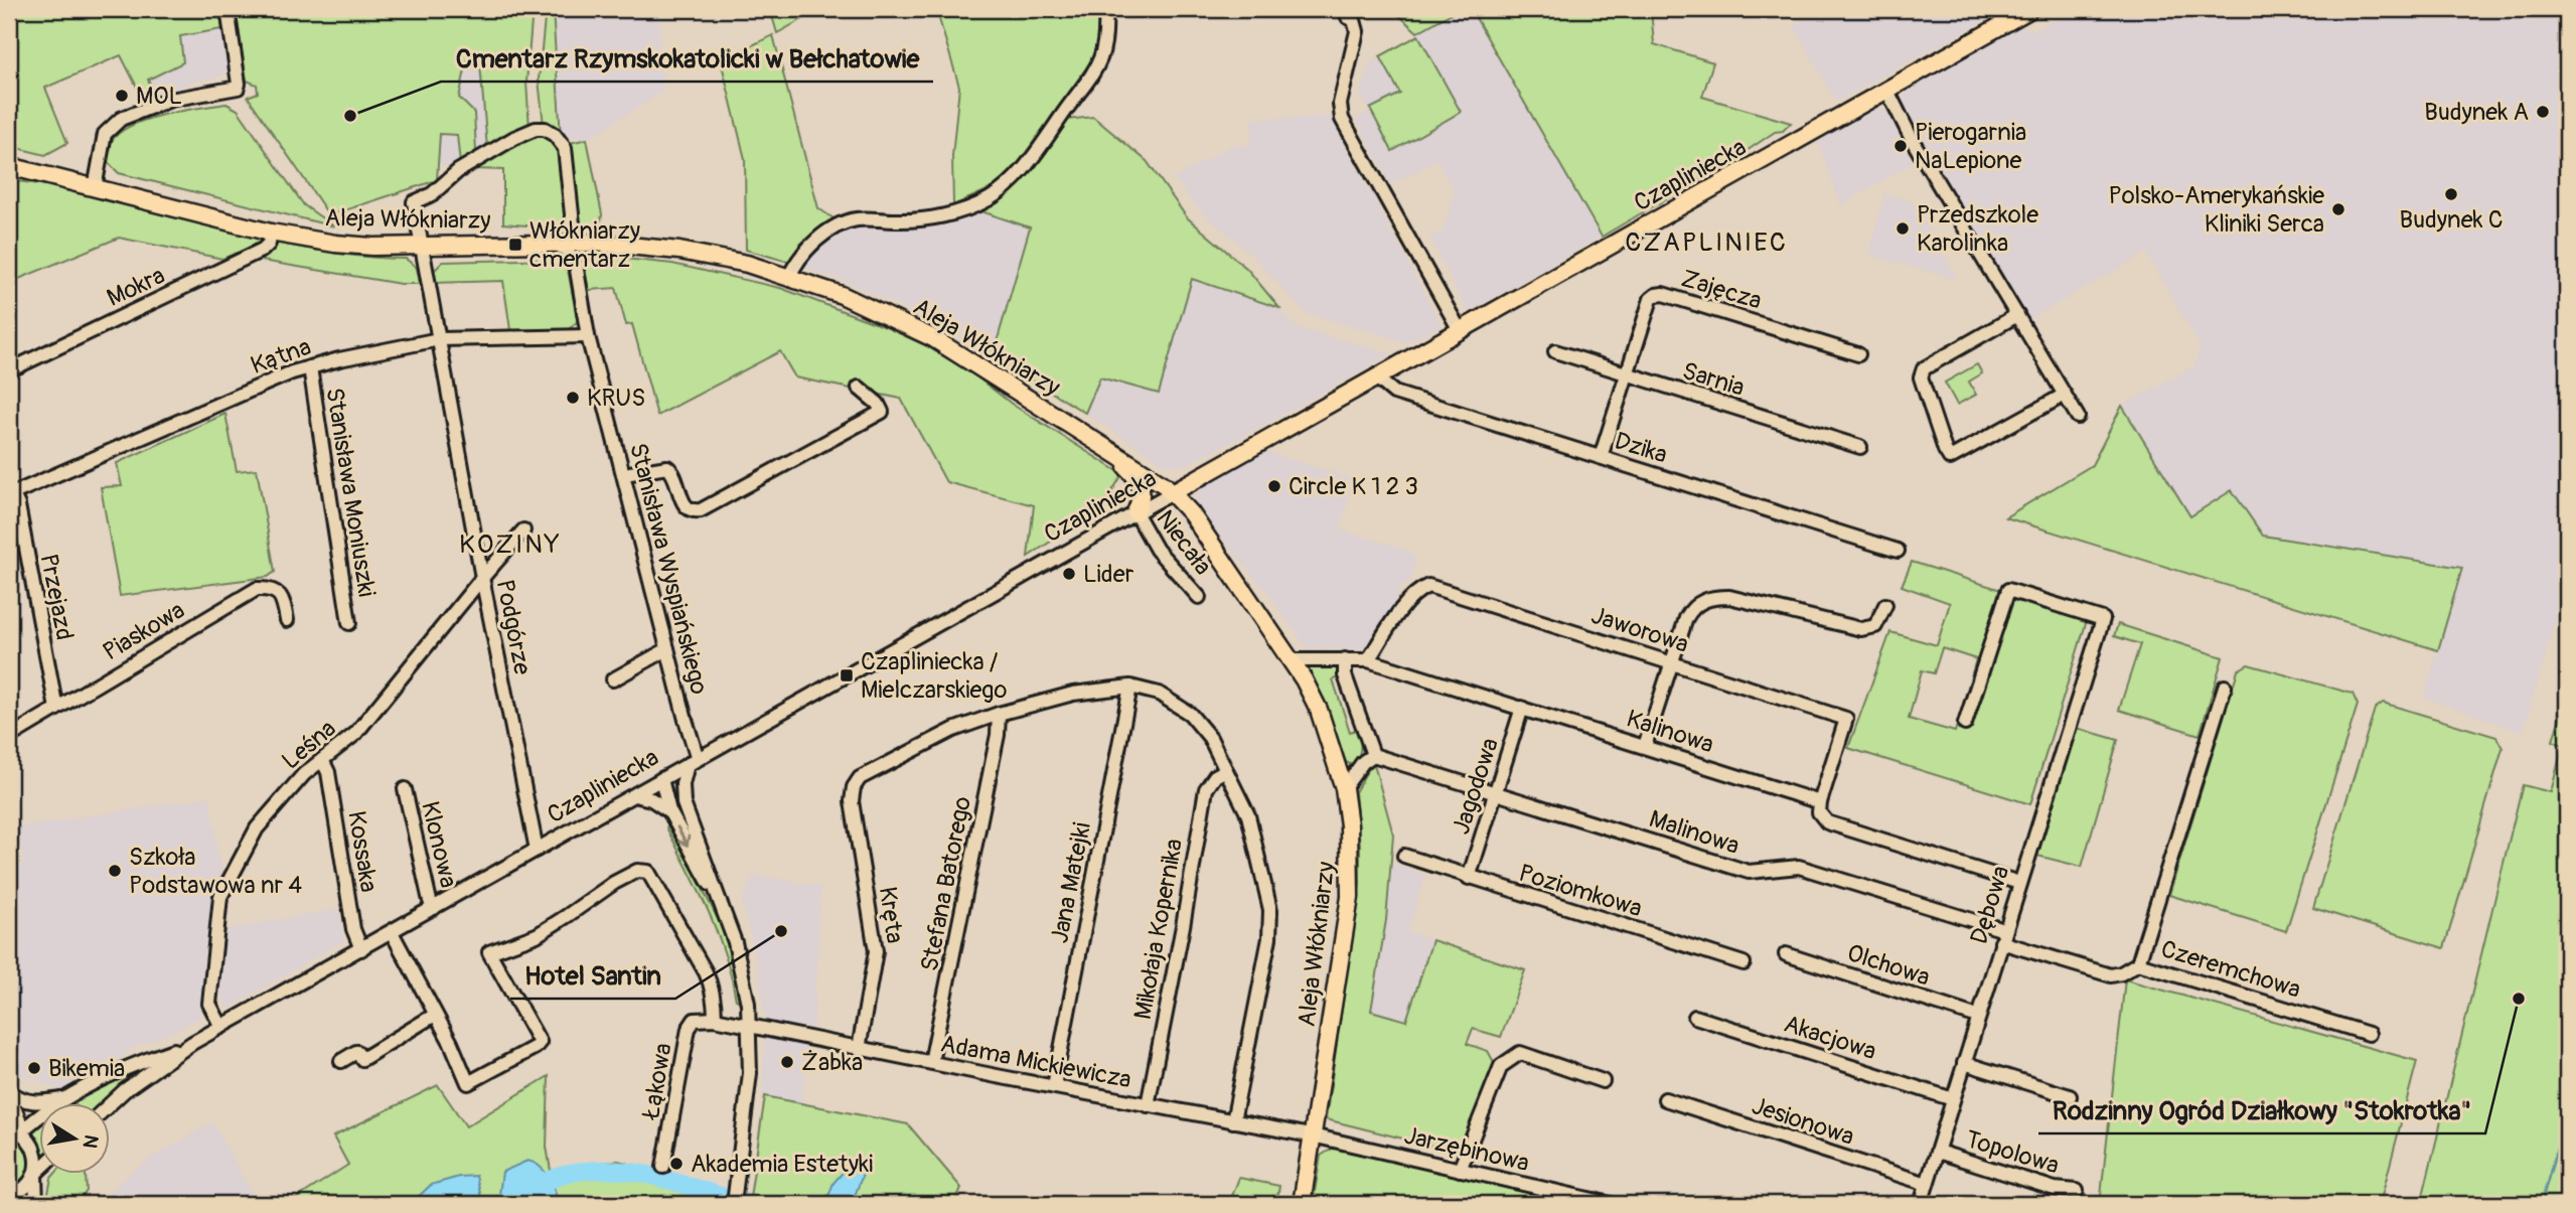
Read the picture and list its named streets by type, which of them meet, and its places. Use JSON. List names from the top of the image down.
{
  "streets": {
    "main road": ["Czapliniecka", "Aleja Włókniarzy"],
    "street": [
      "Mokra",
      "Zajęcza",
      "Kątna",
      "Sarnia",
      "Dzika",
      "Stanisława Moniuszki",
      "Niecała",
      "Stanisława Wyspiańskiego",
      "Przejazd",
      "Podgórze",
      "Jaworowa",
      "Piaskowa",
      "Kalinowa",
      "Leśna",
      "Jagodowa",
      "Malinowa",
      "Klonowa",
      "Kossaka",
      "Jana Matejki",
      "Stefana Batorego",
      "Poziomkowa",
      "Dębowa",
      "Kręta",
      "Mikołaja Kopernika",
      "Olchowa",
      "Czeremchowa",
      "Akacjowa",
      "Adama Mickiewicza",
      "Łąkowa",
      "Jesionowa",
      "Jarzębinowa",
      "Topolowa"
    ]
  },
  "crossings": [
    ["Czapliniecka", "Aleja Włókniarzy"],
    ["Czapliniecka", "Dzika"],
    ["Czapliniecka", "Niecała"],
    ["Czapliniecka", "Stanisława Wyspiańskiego"],
    ["Czapliniecka", "Podgórze"],
    ["Czapliniecka", "Leśna"],
    ["Czapliniecka", "Klonowa"],
    ["Czapliniecka", "Kossaka"],
    ["Aleja Włókniarzy", "Mokra"],
    ["Aleja Włókniarzy", "Podgórze"],
    ["Aleja Włókniarzy", "Kalinowa"],
    ["Aleja Włókniarzy", "Adama Mickiewicza"],
    ["Aleja Włókniarzy", "Jarzębinowa"],
    ["Zajęcza", "Sarnia"],
    ["Zajęcza", "Dzika"],
    ["Kątna", "Stanisława Moniuszki"],
    ["Kątna", "Stanisława Wyspiańskiego"],
    ["Kątna", "Przejazd"],
    ["Kątna", "Podgórze"],
    ["Przejazd", "Piaskowa"],
    ["Podgórze", "Leśna"],
    ["Jaworowa", "Kalinowa"],
    ["Kalinowa", "Jagodowa"],
    ["Leśna", "Kossaka"],
    ["Jagodowa", "Malinowa"],
    ["Jagodowa", "Poziomkowa"],
    ["Malinowa", "Dębowa"],
    ["Malinowa", "Czeremchowa"],
    ["Jana Matejki", "Adama Mickiewicza"],
    ["Stefana Batorego", "Kręta"],
    ["Stefana Batorego", "Adama Mickiewicza"],
    ["Dębowa", "Olchowa"],
    ["Dębowa", "Czeremchowa"],
    ["Dębowa", "Akacjowa"],
    ["Dębowa", "Jesionowa"],
    ["Dębowa", "Topolowa"],
    ["Kręta", "Adama Mickiewicza"],
    ["Mikołaja Kopernika", "Adama Mickiewicza"],
    ["Adama Mickiewicza", "Jarzębinowa"]
  ],
  "districts": ["CZAPLINIEC", "KOZINY"],
  "places": {
    "other": [
      "MOL",
      "Budynek A",
      "Cmentarz Rzymskokatolicki w Bełchatowie",
      "Pierogarnia NaLepione",
      "Budynek C",
      "Polsko-Amerykańskie Kliniki Serca",
      "Przedszkole Karolinka",
      "KRUS",
      "Circle K 1 2 3",
      "Lider",
      "Szkoła Podstawowa nr 4",
      "Hotel Santin",
      "Rodzinny Ogród Działkowy \"Stokrotka\"",
      "Żabka",
      "Bikemia",
      "Akademia Estetyki"
    ],
    "transit": ["Włókniarzy cmentarz", "Czapliniecka / Mielczarskiego"]
  },
  "north": "right"
}
